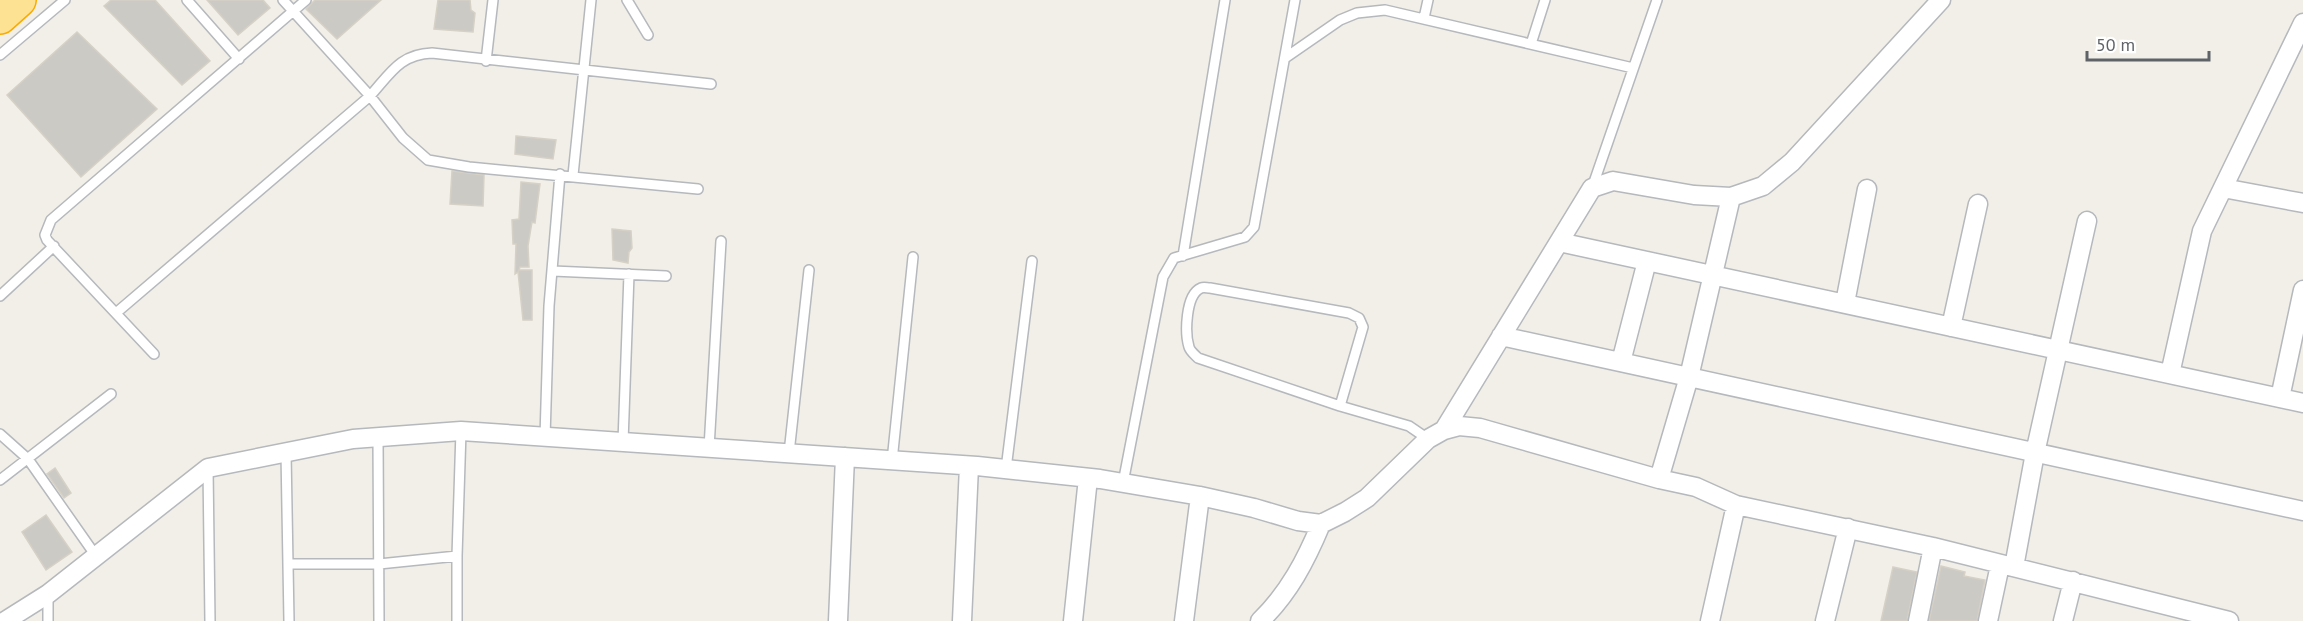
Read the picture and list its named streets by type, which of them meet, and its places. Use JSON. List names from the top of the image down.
{
  "scale_bar": "50 m"
}
